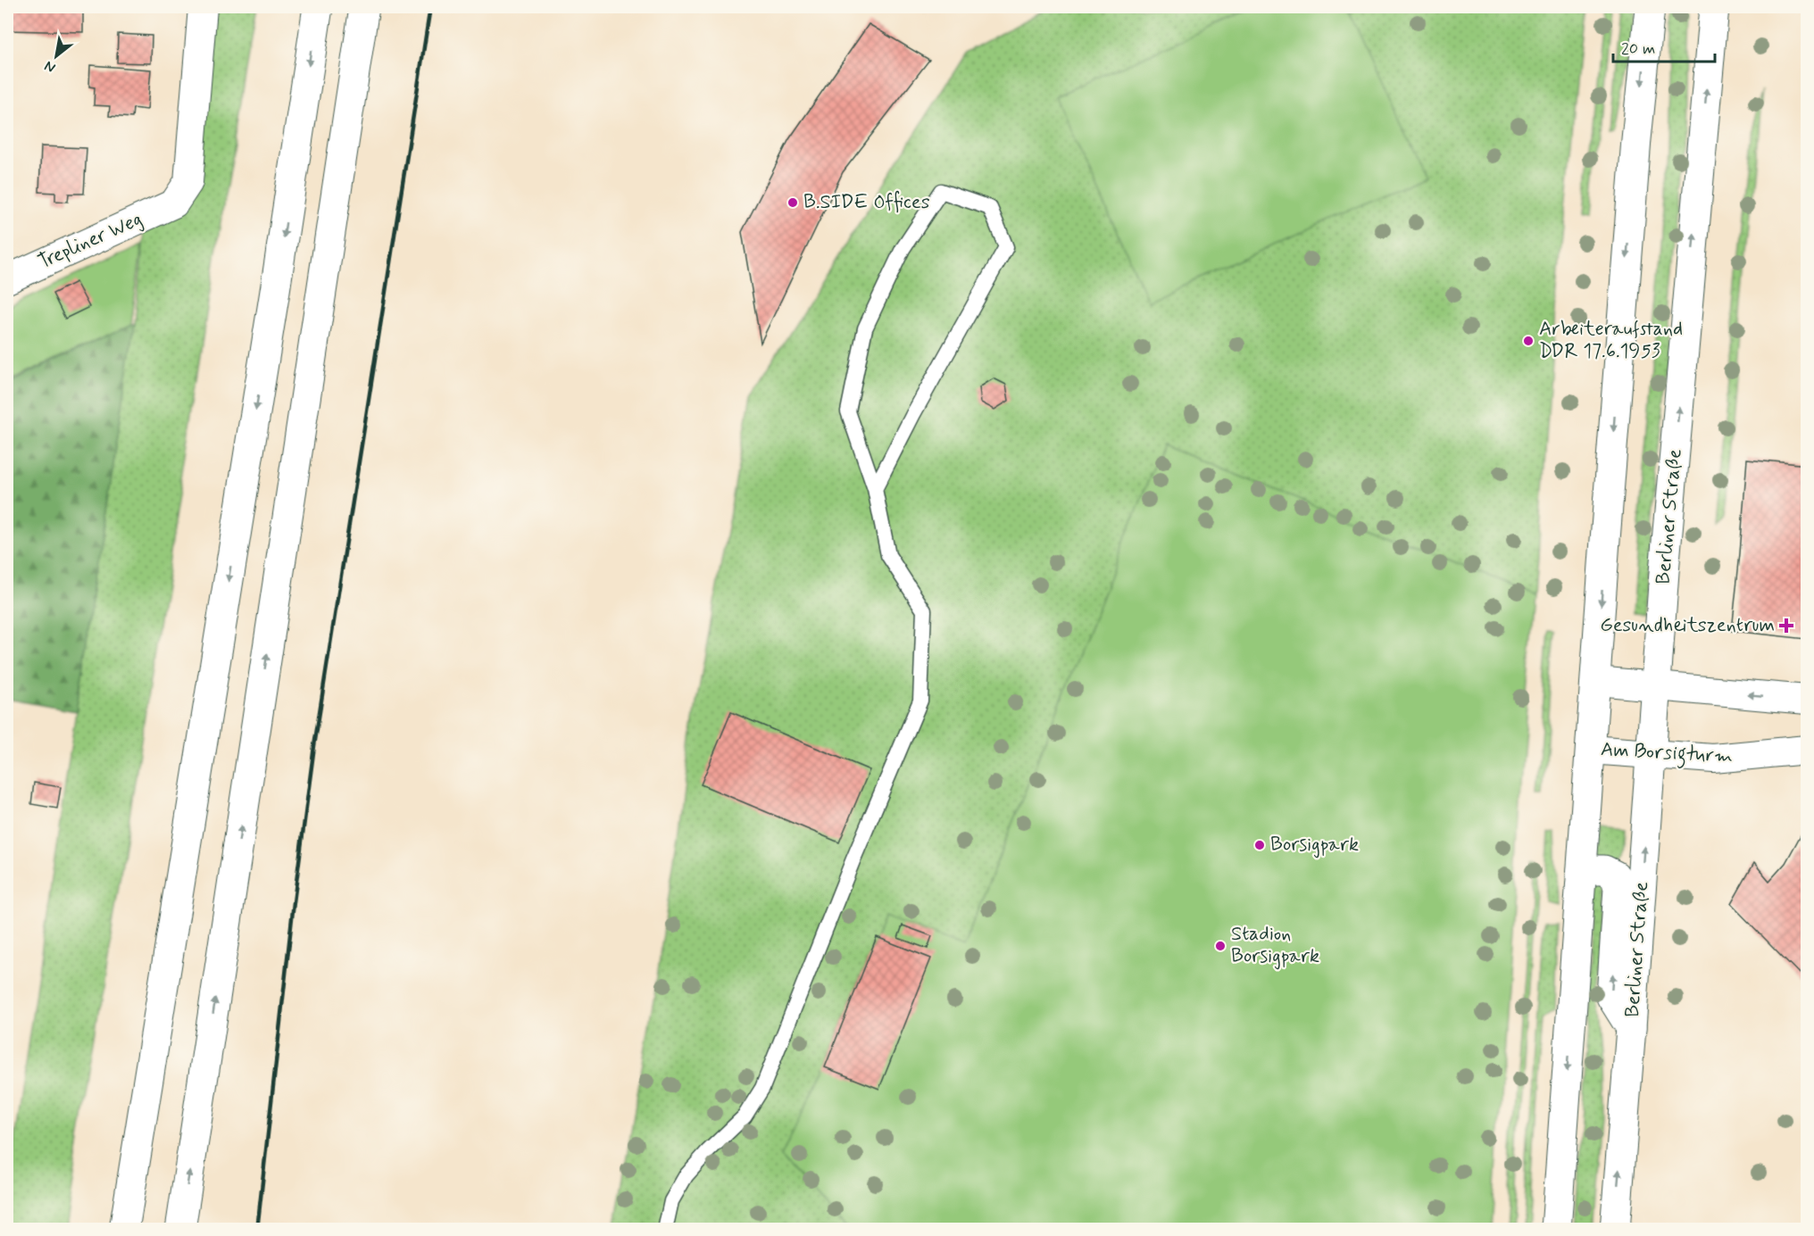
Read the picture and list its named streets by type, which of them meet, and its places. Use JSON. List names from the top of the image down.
{
  "streets": {
    "main road": ["Berliner Straße"],
    "street": ["Trepliner Weg", "Am Borsigturm"]
  },
  "crossings": [
    ["Berliner Straße", "Am Borsigturm"]
  ],
  "places": {
    "other": [
      "B.SIDE Offices",
      "Arbeiteraufstand DDR 17.6.1953",
      "Borsigpark",
      "Stadion Borsigpark"
    ],
    "health": ["Gesundheitszentrum"]
  },
  "scale_bar": "20 m",
  "north": "bottom left"
}
